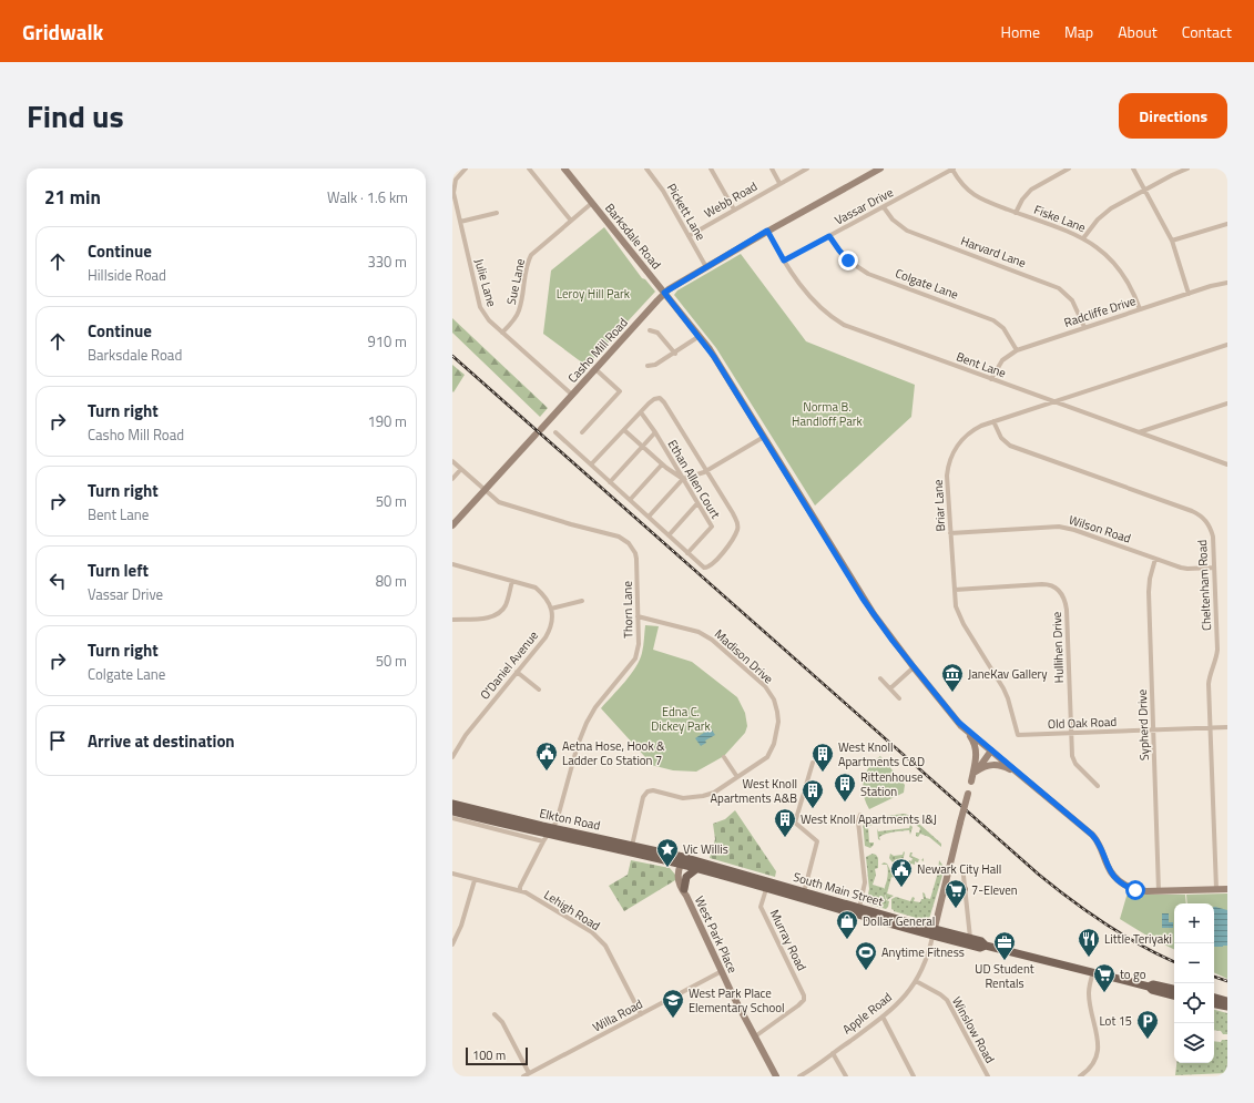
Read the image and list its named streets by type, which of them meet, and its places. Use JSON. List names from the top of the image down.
{
  "streets": {
    "main road": ["Elkton Road", "South Main Street"],
    "street": [
      "Webb Road",
      "Vassar Drive",
      "Pickett Lane",
      "Fiske Lane",
      "Barksdale Road",
      "Harvard Lane",
      "Sue Lane",
      "Julie Lane",
      "Colgate Lane",
      "Radcliffe Drive",
      "Casho Mill Road",
      "Bent Lane",
      "Ethan Allen Court",
      "Briar Lane",
      "Wilson Road",
      "Cheltenham Road",
      "Thorn Lane",
      "Hullihen Drive",
      "Madison Drive",
      "O'Daniel Avenue",
      "Old Oak Road",
      "Sypherd Drive",
      "Lehigh Road",
      "West Park Place",
      "Murray Road",
      "Apple Road",
      "Willa Road",
      "Winslow Road"
    ]
  },
  "crossings": [
    ["Webb Road", "Pickett Lane"],
    ["Vassar Drive", "Fiske Lane"],
    ["Vassar Drive", "Harvard Lane"],
    ["Vassar Drive", "Colgate Lane"],
    ["Vassar Drive", "Bent Lane"],
    ["Pickett Lane", "Casho Mill Road"],
    ["Fiske Lane", "Radcliffe Drive"],
    ["Barksdale Road", "Sue Lane"],
    ["Barksdale Road", "Casho Mill Road"],
    ["Barksdale Road", "Apple Road"],
    ["Harvard Lane", "Radcliffe Drive"],
    ["Sue Lane", "Julie Lane"],
    ["Julie Lane", "Casho Mill Road"],
    ["Colgate Lane", "Radcliffe Drive"],
    ["Radcliffe Drive", "Bent Lane"],
    ["Casho Mill Road", "Bent Lane"],
    ["Bent Lane", "Briar Lane"],
    ["Briar Lane", "Wilson Road"],
    ["Briar Lane", "Cheltenham Road"],
    ["Briar Lane", "Hullihen Drive"],
    ["Briar Lane", "Old Oak Road"],
    ["Wilson Road", "Cheltenham Road"],
    ["Wilson Road", "Sypherd Drive"],
    ["Cheltenham Road", "Old Oak Road"],
    ["Thorn Lane", "Madison Drive"],
    ["Thorn Lane", "Elkton Road"],
    ["Thorn Lane", "Lehigh Road"],
    ["Hullihen Drive", "Old Oak Road"],
    ["Madison Drive", "Elkton Road"],
    ["Old Oak Road", "Sypherd Drive"],
    ["Elkton Road", "South Main Street"],
    ["Elkton Road", "West Park Place"],
    ["South Main Street", "West Park Place"],
    ["South Main Street", "Murray Road"],
    ["South Main Street", "Apple Road"],
    ["Lehigh Road", "Willa Road"],
    ["West Park Place", "Murray Road"],
    ["West Park Place", "Willa Road"],
    ["Apple Road", "Winslow Road"]
  ],
  "parks": ["Leroy Hill Park", "Norma B. Handloff Park", "Edna C. Dickey Park"],
  "places": {
    "museum": ["JaneKav Gallery"],
    "public building": ["Aetna Hose, Hook & Ladder Co Station 7", "Newark City Hall"],
    "building": [
      "West Knoll Apartments C&D",
      "Rittenhouse Station",
      "West Knoll Apartments A&B",
      "West Knoll Apartments I&J"
    ],
    "place": ["Vic Willis"],
    "supermarket": ["7-Eleven", "to go"],
    "shop": ["Dollar General"],
    "restaurant": ["Little Teriyaki"],
    "office": ["UD Student Rentals"],
    "sports": ["Anytime Fitness"],
    "school or university": ["West Park Place Elementary School"],
    "parking": ["Lot 15"]
  },
  "scale_bar": "100 m",
  "page": {
    "header": "Gridwalk",
    "nav": [
      "Home",
      "Map",
      "About",
      "Contact"
    ],
    "title": "Find us",
    "buttons": "Directions",
    "heading": ["21 min", "Walk · 1.6 km"],
    "list": [
      ["Continue", "Hillside Road", "330 m"],
      ["Continue", "Barksdale Road", "910 m"],
      ["Turn right", "Casho Mill Road", "190 m"],
      ["Turn right", "Bent Lane", "50 m"],
      ["Turn left", "Vassar Drive", "80 m"],
      ["Turn right", "Colgate Lane", "50 m"],
      "Arrive at destination"
    ],
    "map_buttons": ["+", "−"],
    "scale": "100 m"
  }
}
